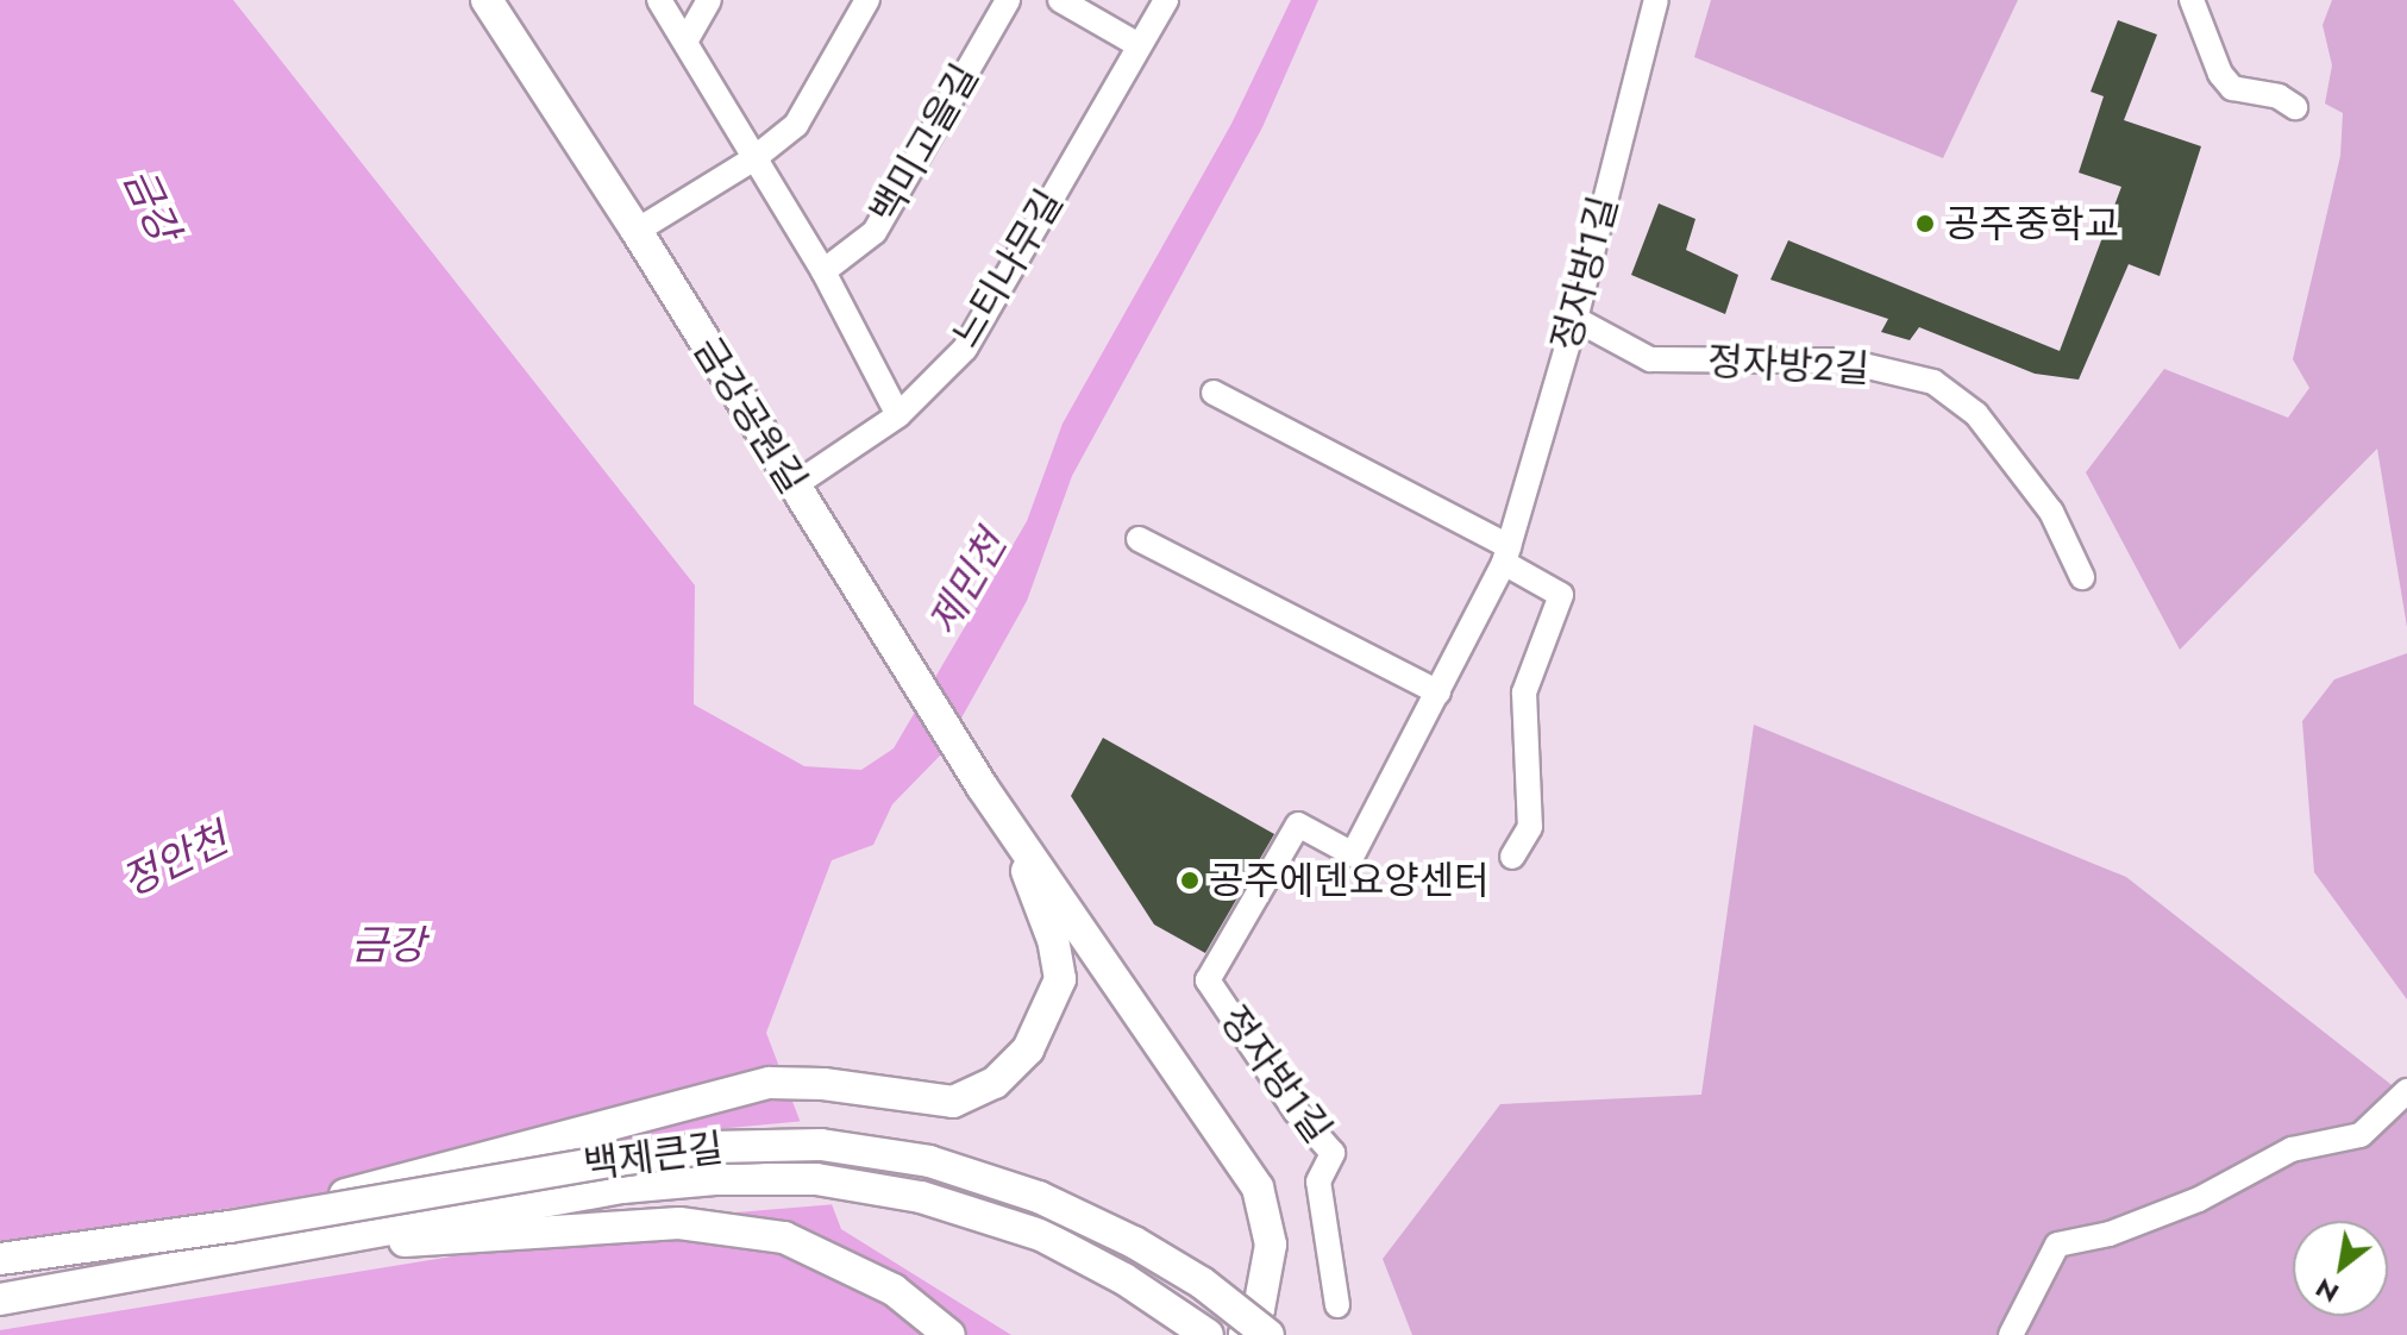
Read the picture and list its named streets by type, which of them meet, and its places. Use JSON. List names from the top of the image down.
{
  "streets": {
    "main road": ["금강공원길", "백제큰길"],
    "street": [
      "백미고을길",
      "느티나무길",
      "정자방1길",
      "정자방2길"
    ]
  },
  "crossings": [
    ["느티나무길", "금강공원길"],
    ["정자방1길", "정자방2길"]
  ],
  "water": ["금강", "제민천", "정안천"],
  "places": ["공주중학교", "공주에덴요양센터"],
  "north": "bottom left"
}
